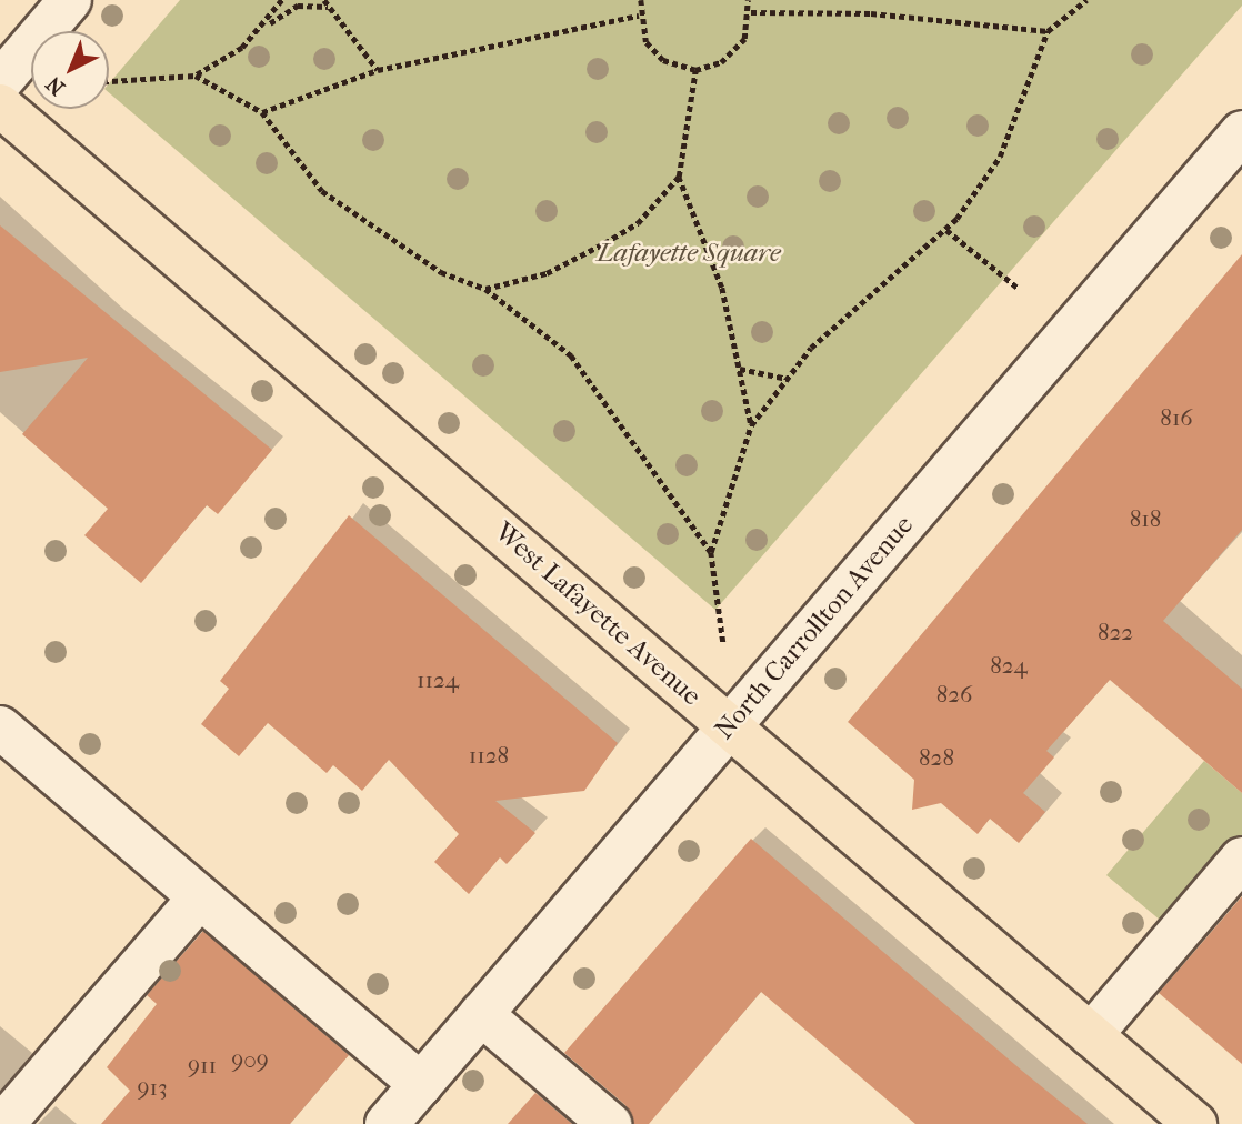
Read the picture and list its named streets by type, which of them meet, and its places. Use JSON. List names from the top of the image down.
{
  "streets": {
    "main road": ["West Lafayette Avenue"],
    "street": ["North Carrollton Avenue"]
  },
  "crossings": [
    ["West Lafayette Avenue", "North Carrollton Avenue"]
  ],
  "parks": ["Lafayette Square"],
  "house_numbers": [
    "816",
    "818",
    "822",
    "824",
    "1124",
    "826",
    "1128",
    "828",
    "909",
    "911",
    "913"
  ],
  "north": "bottom left"
}
